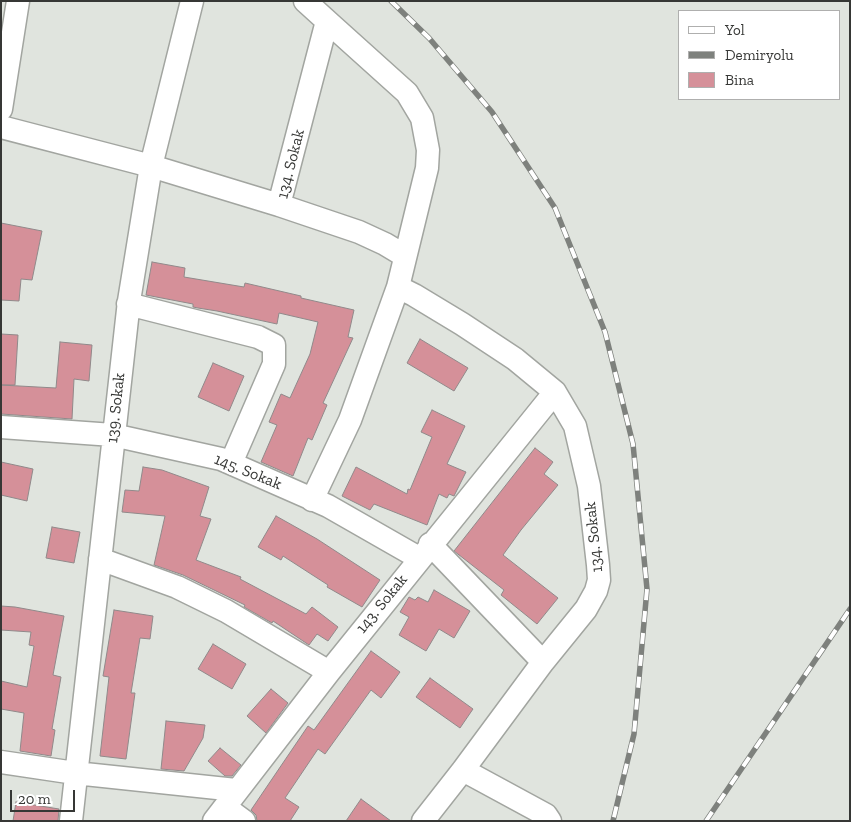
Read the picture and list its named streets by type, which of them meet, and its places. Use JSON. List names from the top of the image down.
{
  "streets": {
    "street": [
      "134. Sokak",
      "139. Sokak",
      "145. Sokak",
      "143. Sokak"
    ]
  },
  "crossings": [
    ["134. Sokak", "145. Sokak"],
    ["134. Sokak", "143. Sokak"],
    ["139. Sokak", "145. Sokak"],
    ["145. Sokak", "143. Sokak"]
  ],
  "legend": ["Yol", "Demiryolu", "Bina"],
  "scale_bar": "20 m"
}
